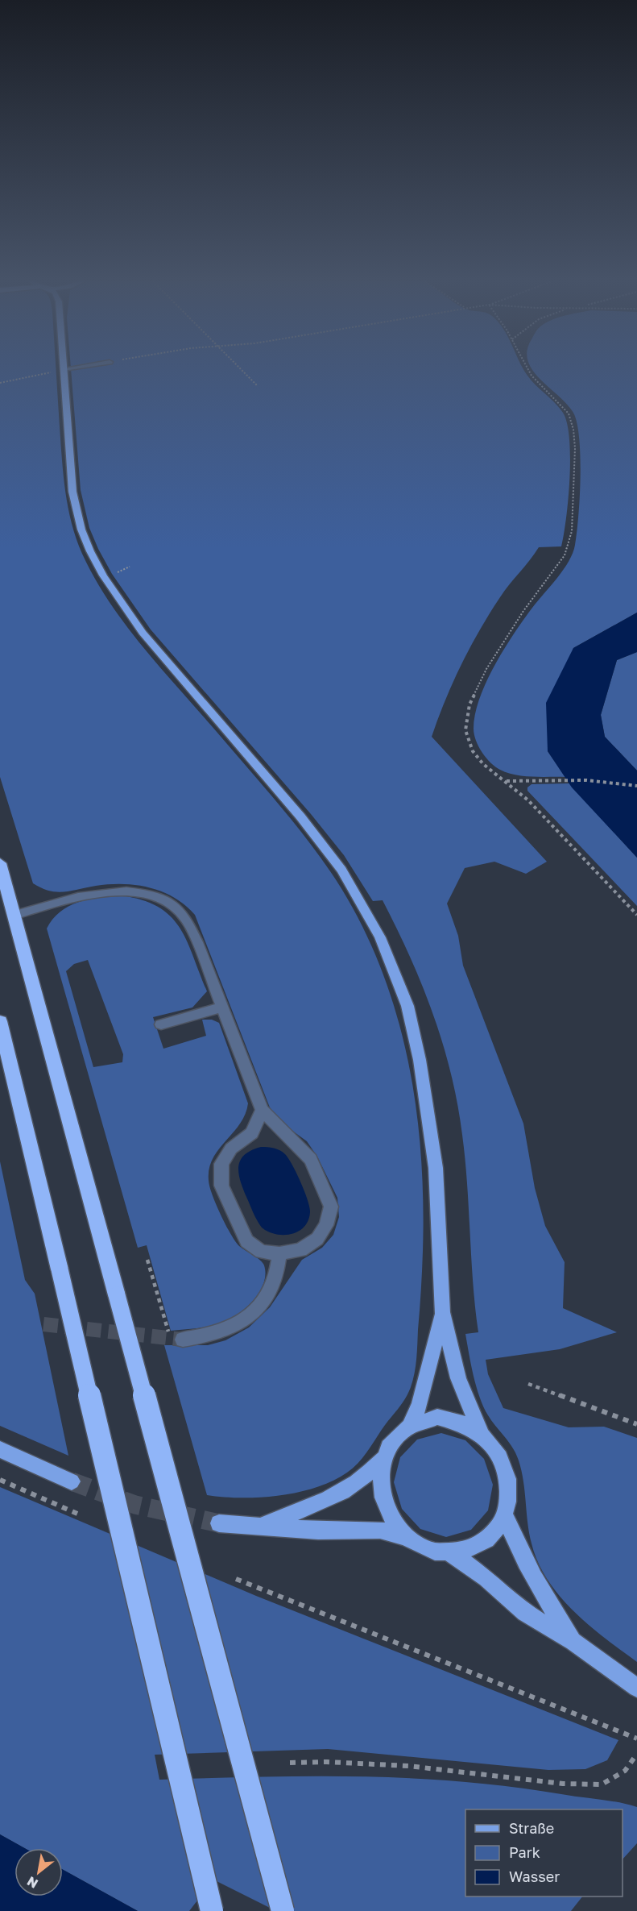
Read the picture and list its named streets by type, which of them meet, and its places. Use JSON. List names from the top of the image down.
{
  "legend": ["Straße", "Park", "Wasser"],
  "north": "bottom left"
}
